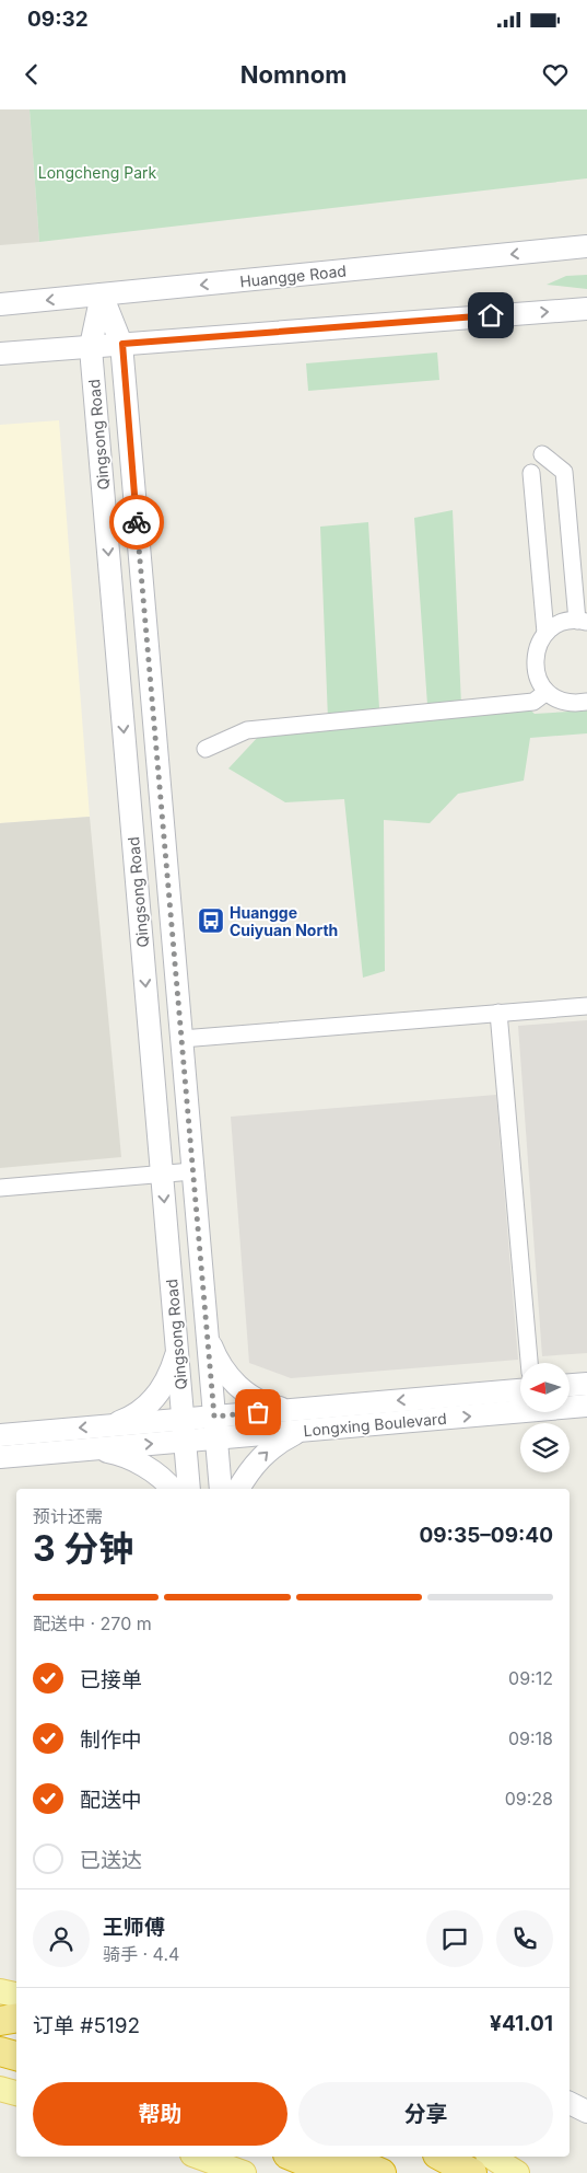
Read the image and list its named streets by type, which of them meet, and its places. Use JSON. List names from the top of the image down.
{
  "streets": {
    "street": ["Huangge Road", "Qingsong Road", "Longxing Boulevard"]
  },
  "crossings": [
    ["Huangge Road", "Qingsong Road"],
    ["Qingsong Road", "Longxing Boulevard"]
  ],
  "parks": ["Longcheng Park"],
  "places": {
    "bus stop": ["Huangge Cuiyuan North"]
  },
  "north": "left",
  "page": {
    "status": "09:32",
    "header": "Nomnom",
    "heading": ["3 分钟", "预计还需", "09:35–09:40"],
    "panel": [
      "王师傅",
      "骑手 · 4.4",
      "订单 #5192",
      "¥41.01"
    ],
    "bar": "配送中 · 270 m",
    "list": [
      ["已接单", "09:12"],
      ["制作中", "09:18"],
      ["配送中", "09:28"],
      "已送达"
    ],
    "buttons": ["帮助", "分享"]
  }
}
